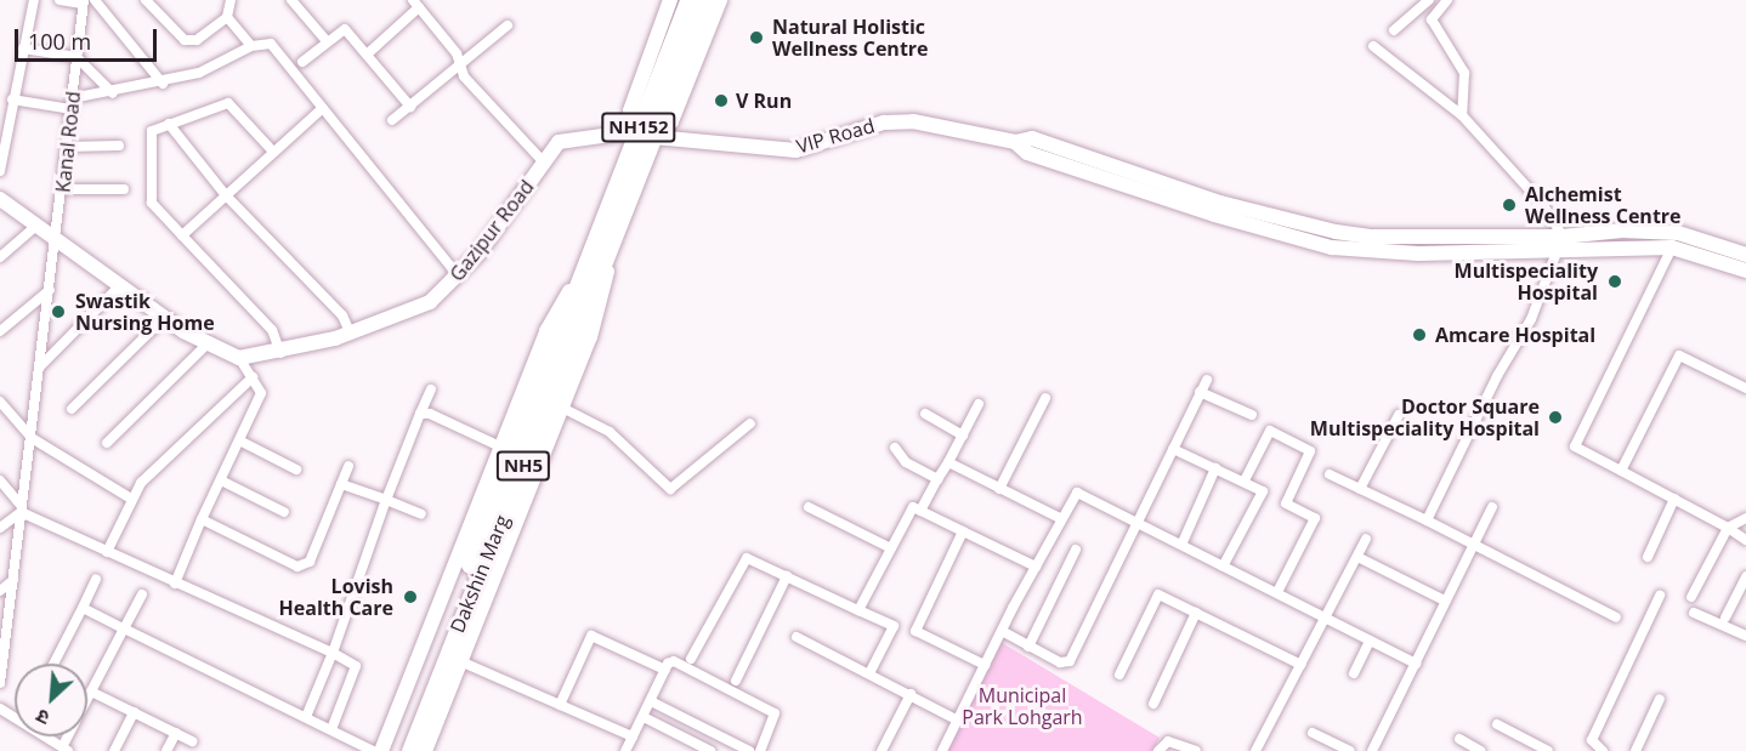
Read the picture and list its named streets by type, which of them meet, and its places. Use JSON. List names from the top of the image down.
{
  "streets": {
    "highway": ["NH152", "NH5", "Dakshin Marg"],
    "street": ["VIP Road", "Kanal Road", "Gazipur Road"]
  },
  "crossings": [
    ["NH152", "VIP Road"],
    ["NH152", "Gazipur Road"],
    ["NH152", "NH5"],
    ["NH152", "Dakshin Marg"],
    ["VIP Road", "Gazipur Road"],
    ["Kanal Road", "Gazipur Road"],
    ["NH5", "Dakshin Marg"]
  ],
  "parks": ["Municipal Park Lohgarh"],
  "places": [
    "Natural Holistic Wellness Centre",
    "V Run",
    "Alchemist Wellness Centre",
    "Multispeciality Hospital",
    "Swastik Nursing Home",
    "Amcare Hospital",
    "Doctor Square Multispeciality Hospital",
    "Lovish Health Care"
  ],
  "scale_bar": "100 m",
  "north": "bottom left"
}
